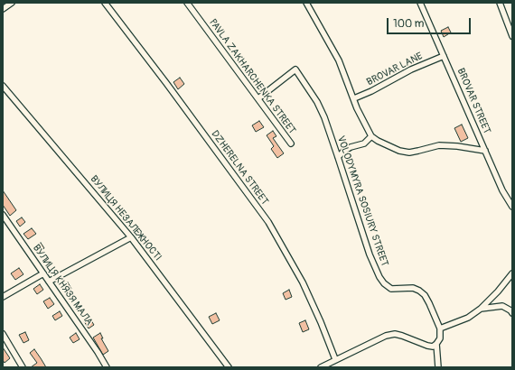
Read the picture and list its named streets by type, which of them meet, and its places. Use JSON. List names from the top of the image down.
{
  "streets": {
    "street": [
      "BROVAR LANE",
      "PAVLA ZAKHARCHENKA STREET",
      "BROVAR STREET",
      "DZHERELNA STREET",
      "VOLODYMYRA SOSIURY STREET",
      "ВУЛИЦЯ НЕЗАЛЕЖНОСТІ",
      "ВУЛИЦЯ КНЯЗЯ МАЛА"
    ]
  },
  "crossings": [
    ["BROVAR LANE", "BROVAR STREET"],
    ["PAVLA ZAKHARCHENKA STREET", "VOLODYMYRA SOSIURY STREET"]
  ],
  "scale_bar": "100 m"
}
